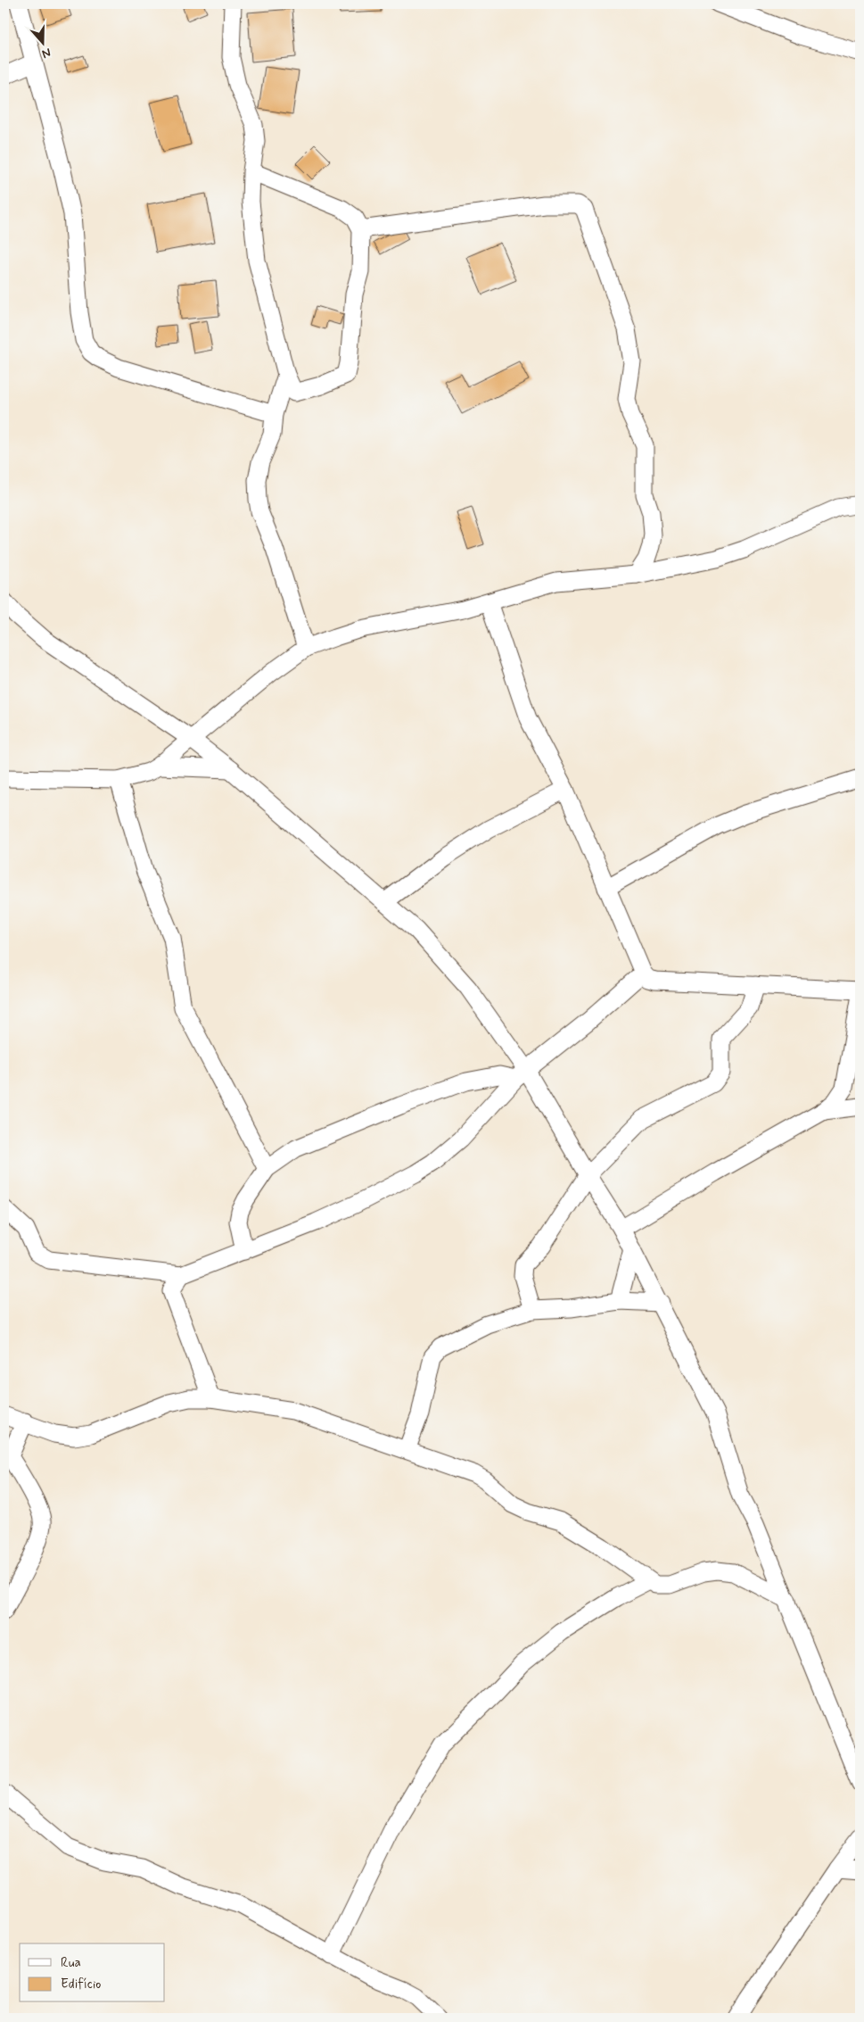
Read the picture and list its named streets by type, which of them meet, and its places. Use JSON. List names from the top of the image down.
{
  "legend": ["Rua", "Edifício"],
  "north": "bottom"
}
